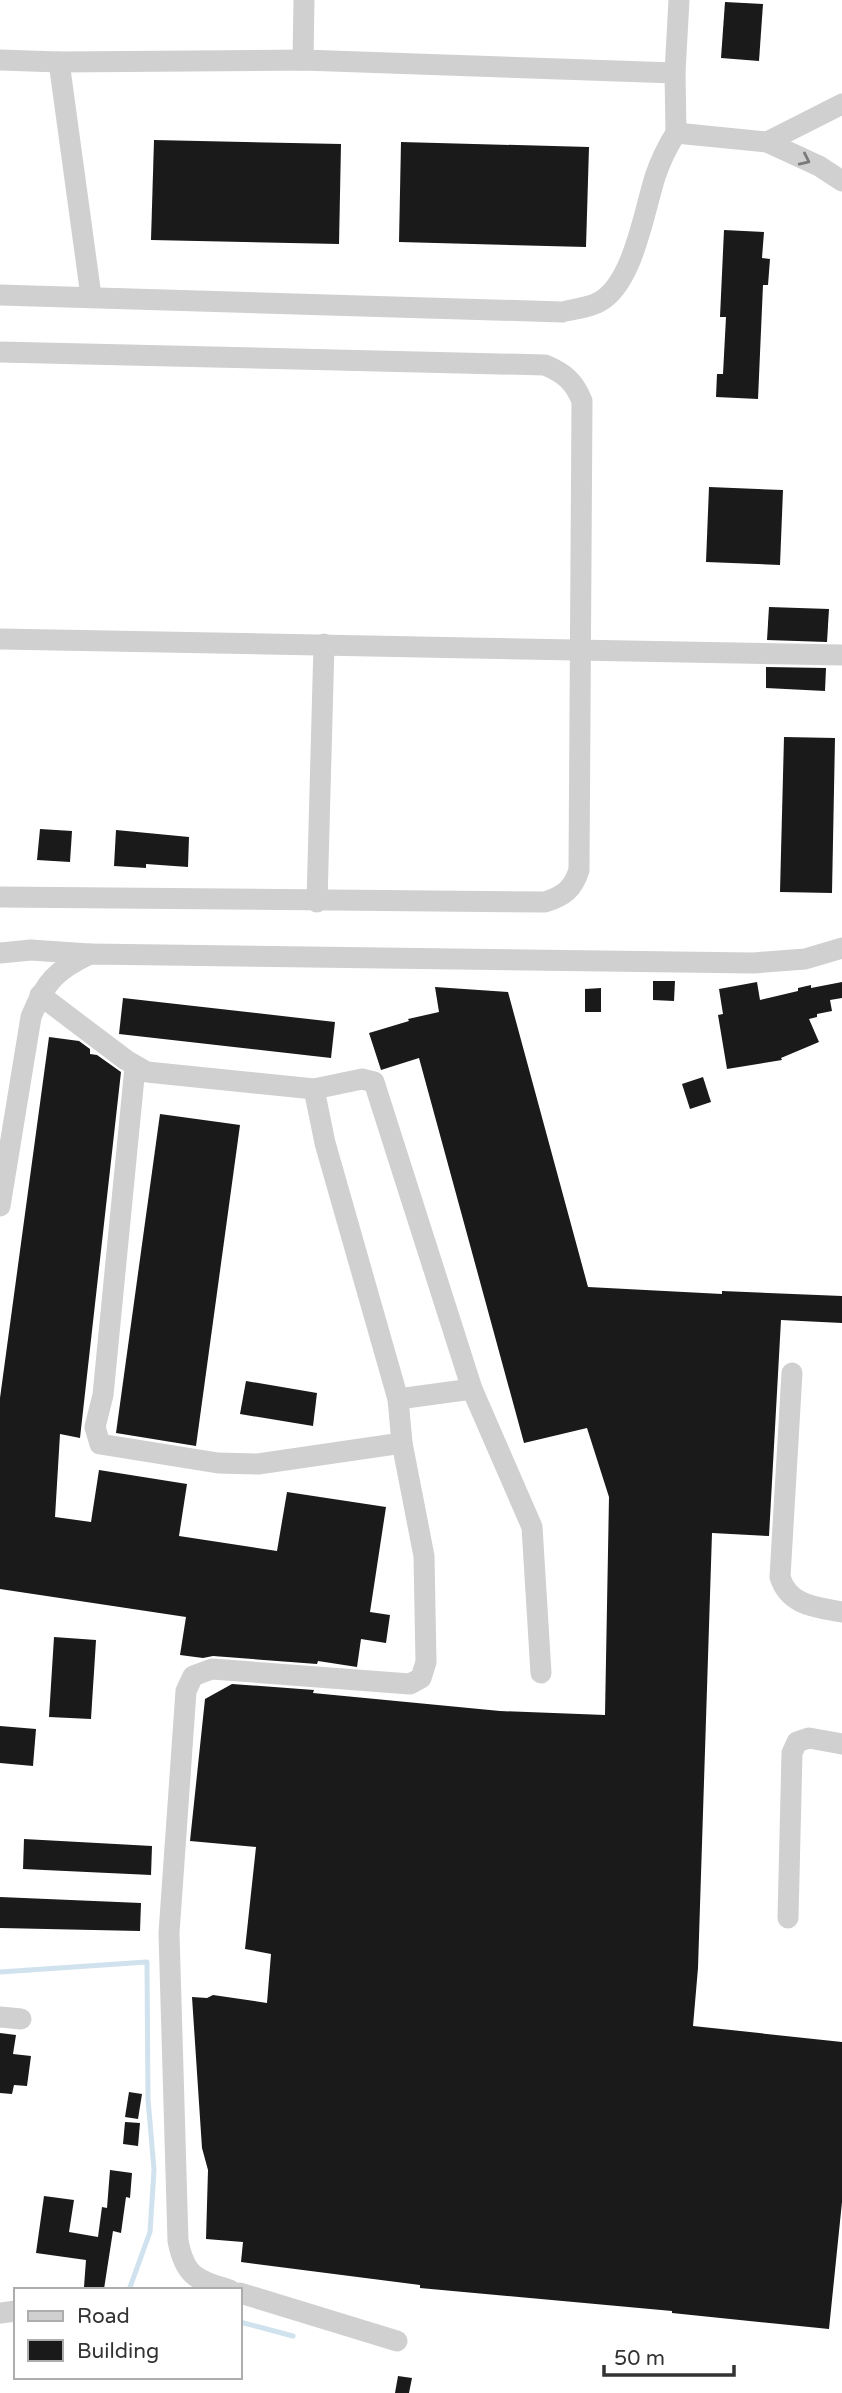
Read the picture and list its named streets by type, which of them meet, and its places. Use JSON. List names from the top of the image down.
{
  "legend": ["Road", "Building"],
  "scale_bar": "50 m"
}
